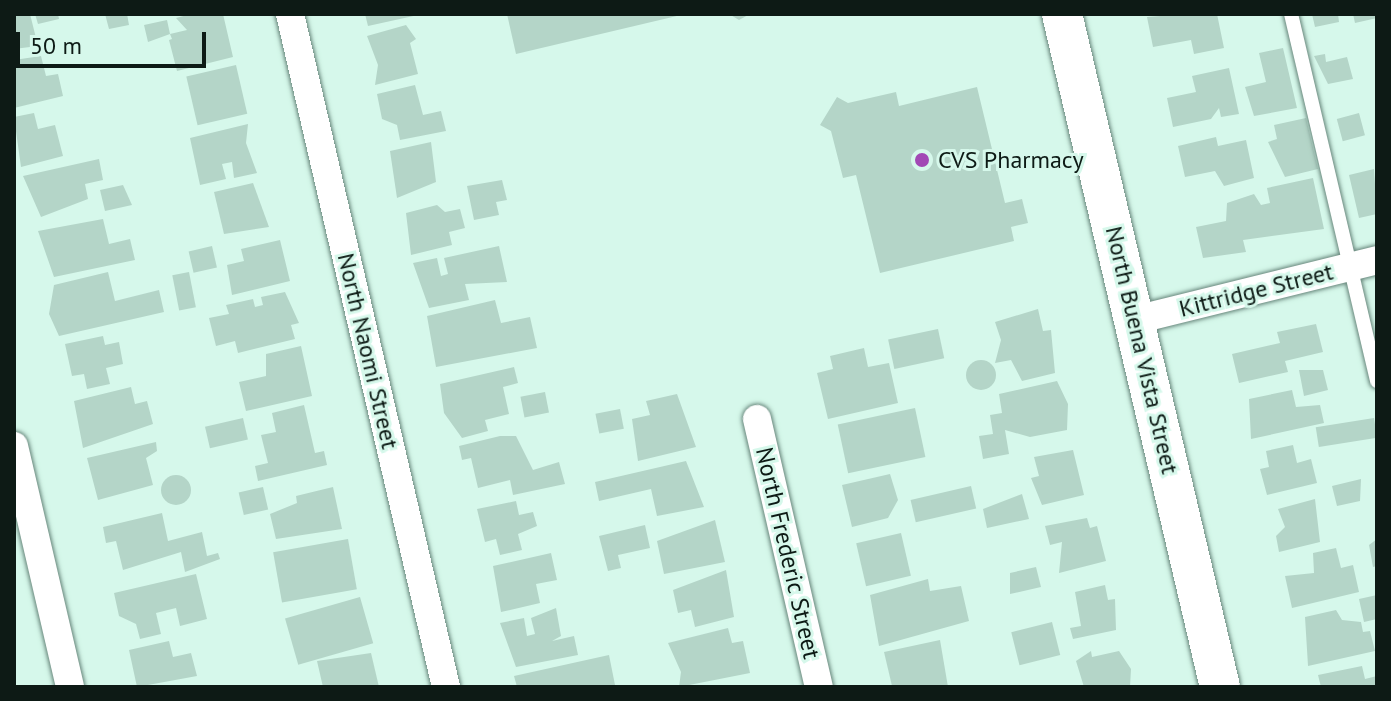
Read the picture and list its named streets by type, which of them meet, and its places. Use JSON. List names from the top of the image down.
{
  "streets": {
    "main road": ["North Buena Vista Street"],
    "street": ["Kittridge Street", "North Naomi Street", "North Frederic Street"]
  },
  "crossings": [
    ["Kittridge Street", "North Buena Vista Street"]
  ],
  "places": ["CVS Pharmacy"],
  "scale_bar": "50 m"
}
